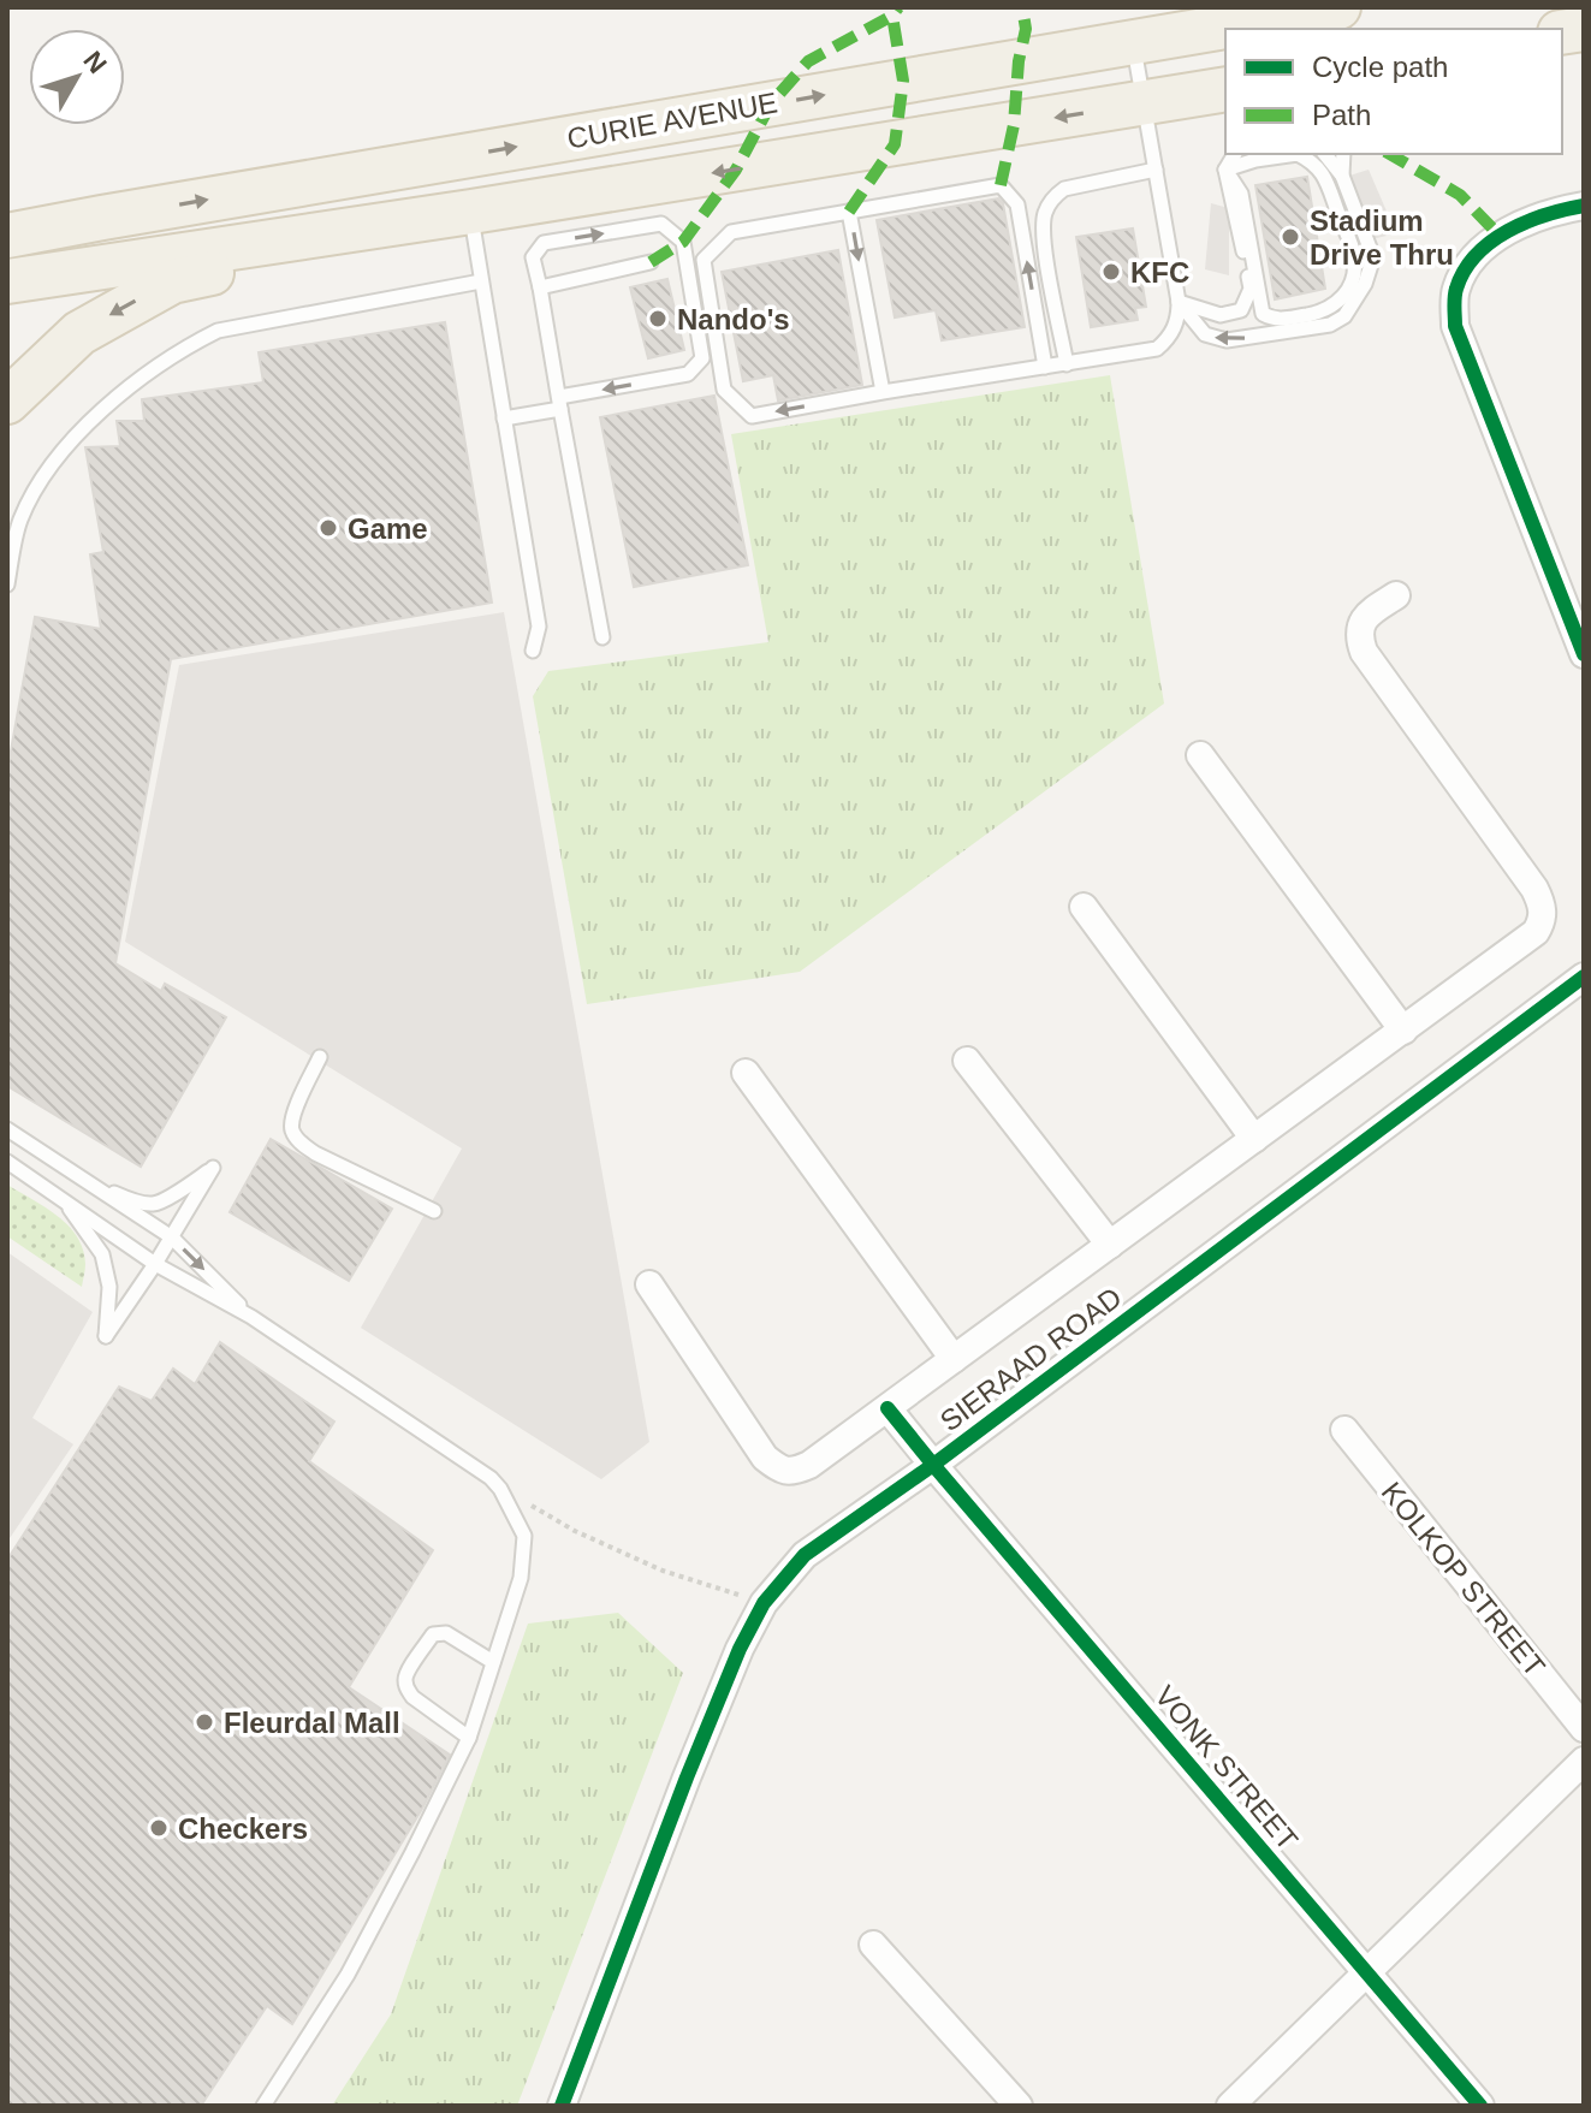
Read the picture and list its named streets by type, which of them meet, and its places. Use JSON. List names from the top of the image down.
{
  "streets": {
    "main road": ["CURIE AVENUE"],
    "street": ["SIERAAD ROAD", "KOLKOP STREET", "VONK STREET"]
  },
  "crossings": [
    ["SIERAAD ROAD", "VONK STREET"]
  ],
  "places": [
    "Stadium Drive Thru",
    "KFC",
    "Nando's",
    "Game",
    "Fleurdal Mall",
    "Checkers"
  ],
  "legend": ["Cycle path", "Path"],
  "north": "top right"
}
